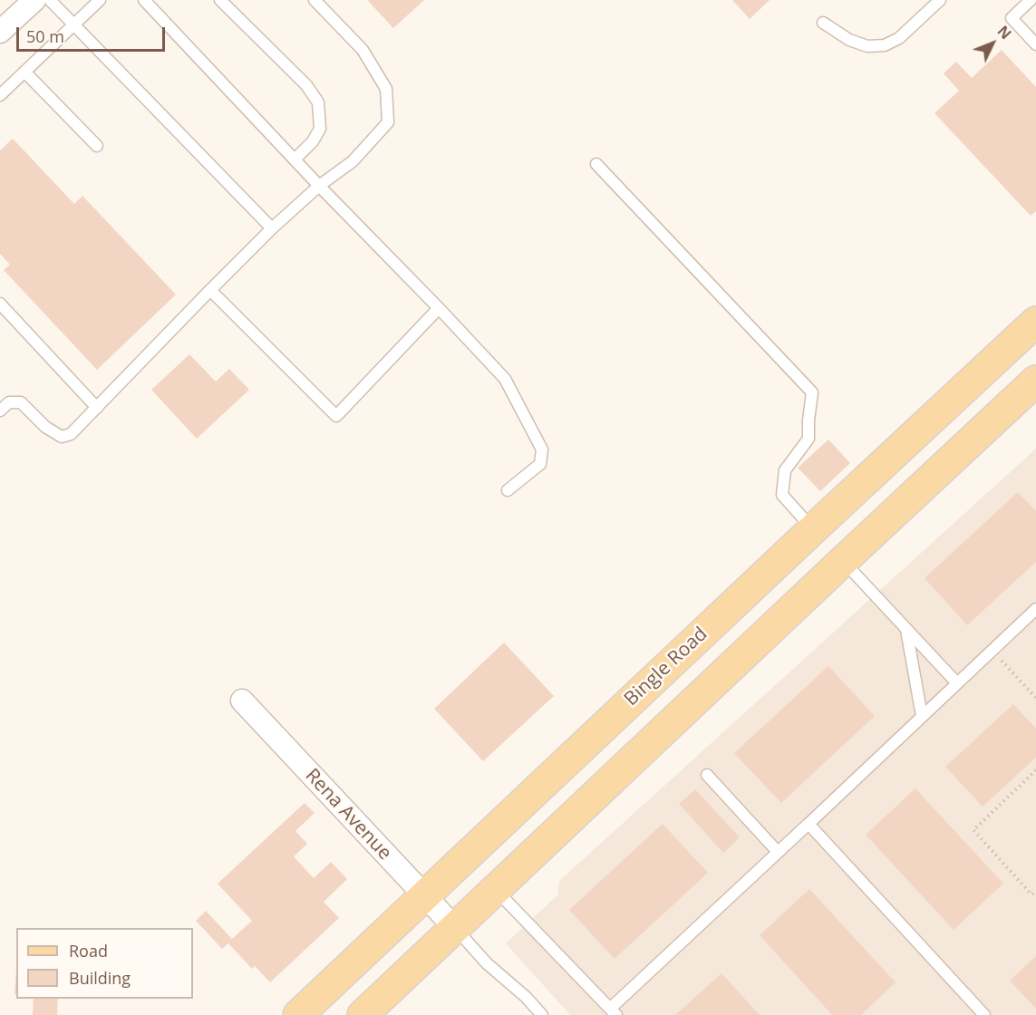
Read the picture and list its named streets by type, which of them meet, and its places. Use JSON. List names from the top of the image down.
{
  "streets": {
    "main road": ["Bingle Road"],
    "street": ["Rena Avenue"]
  },
  "crossings": [
    ["Bingle Road", "Rena Avenue"]
  ],
  "legend": ["Road", "Building"],
  "scale_bar": "50 m",
  "north": "top right"
}
